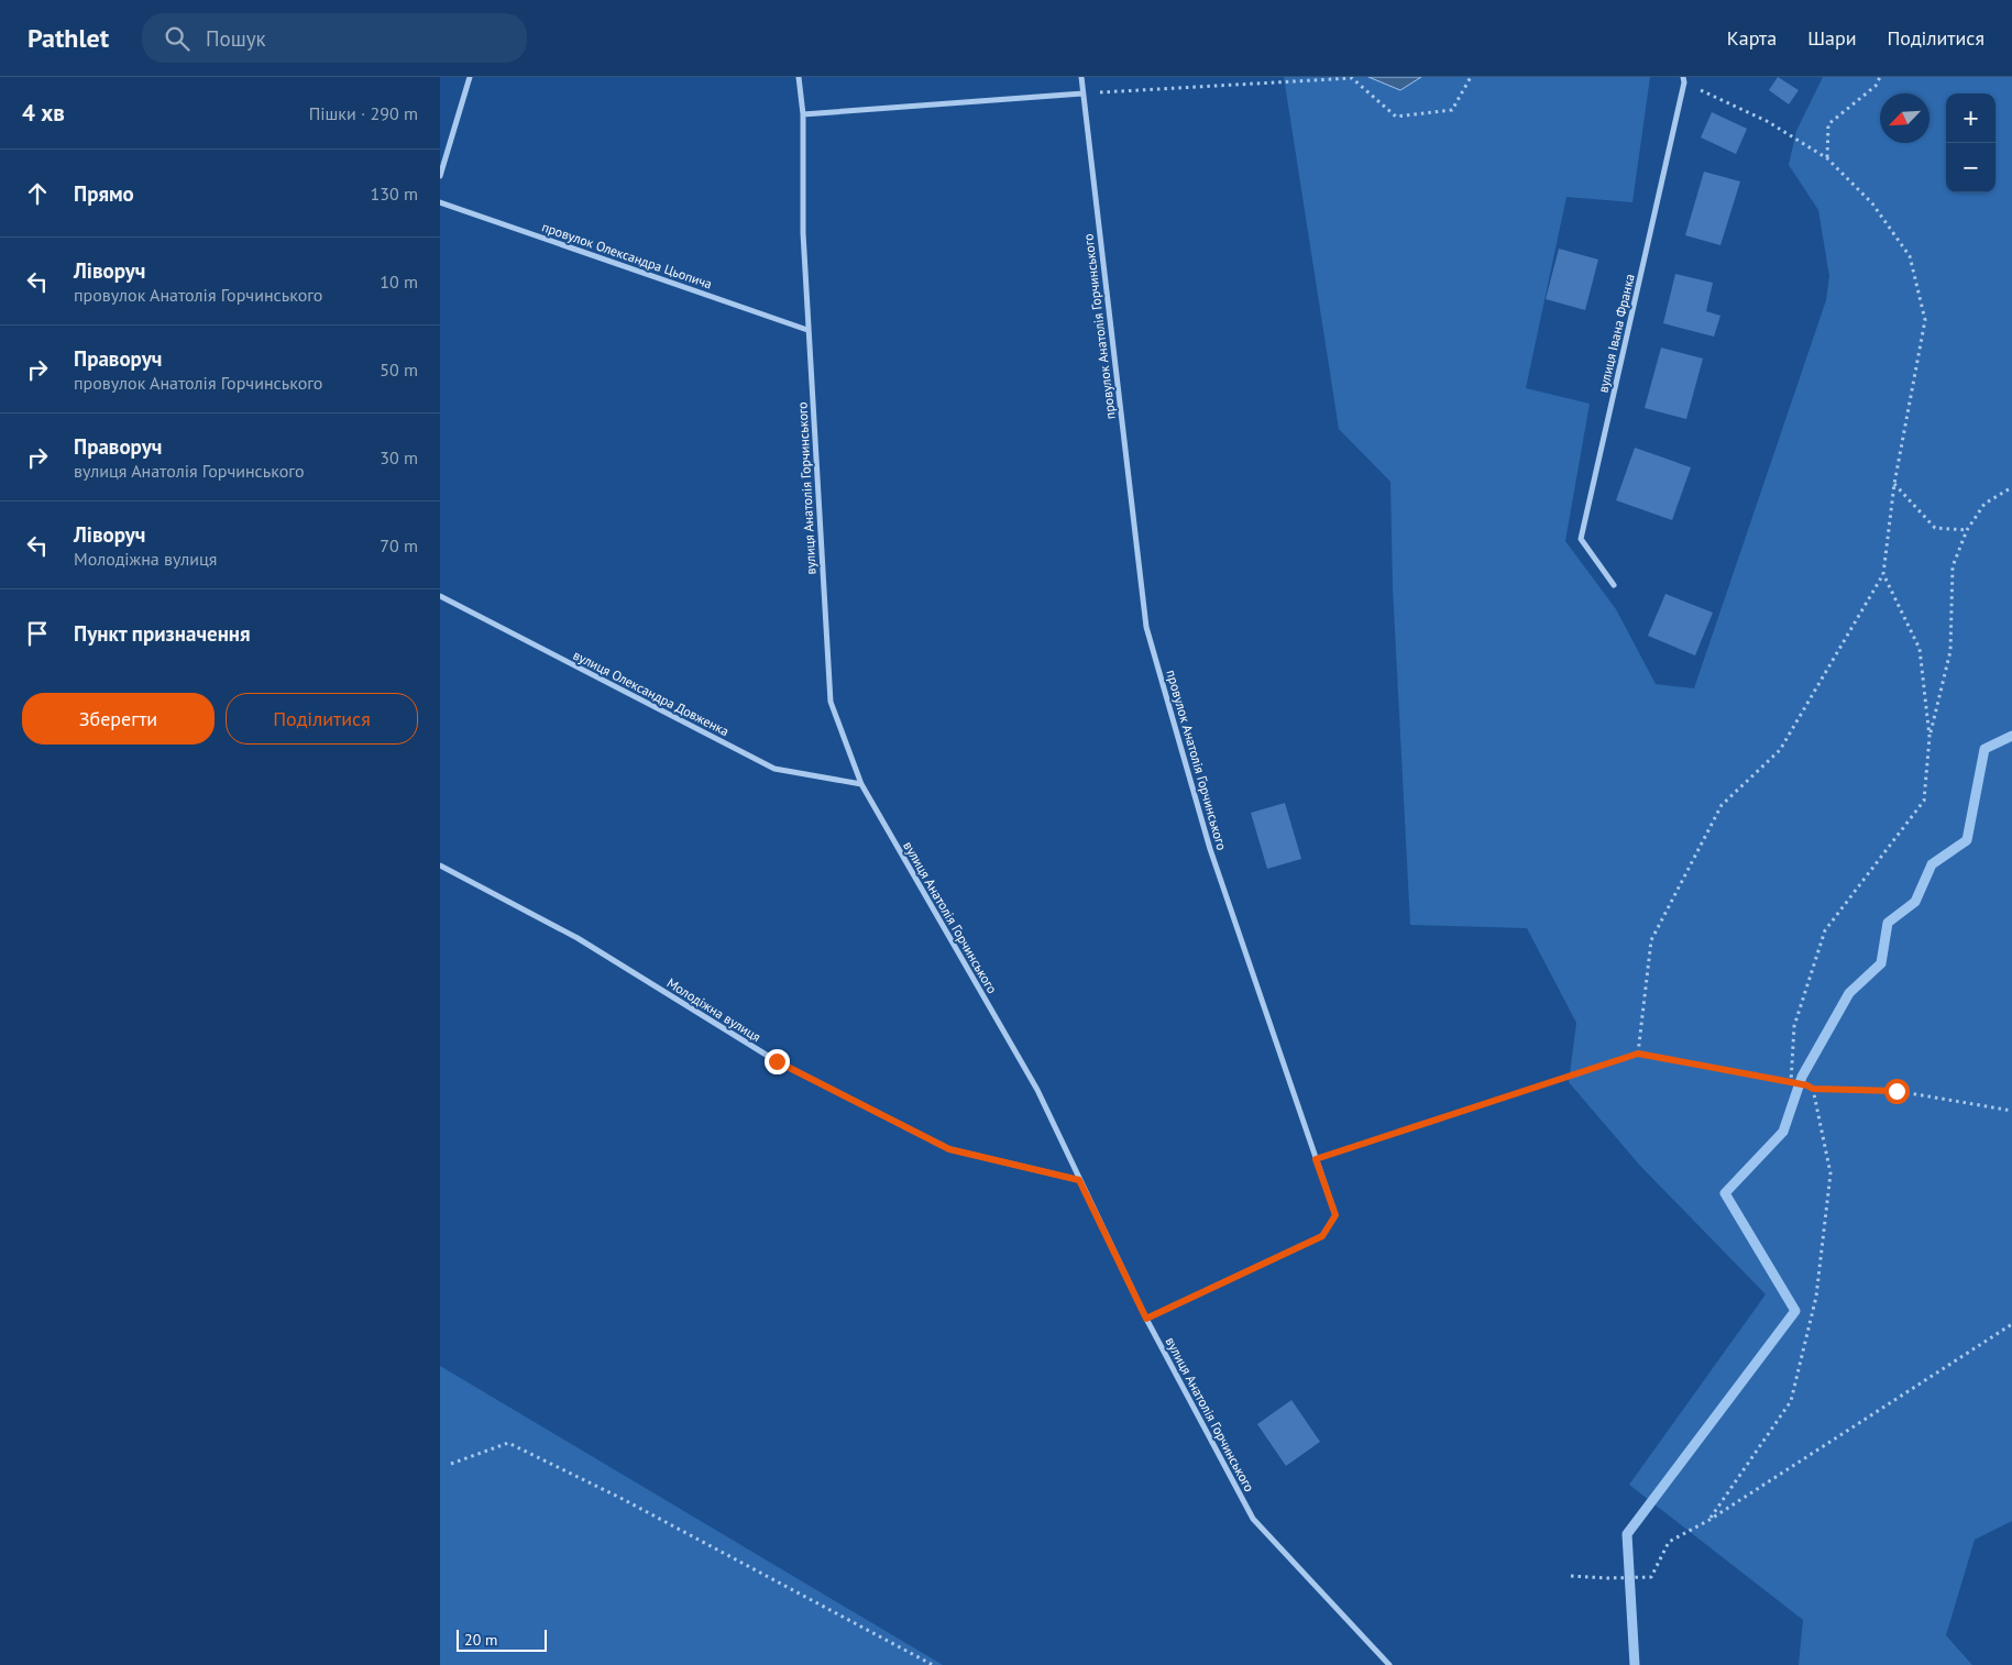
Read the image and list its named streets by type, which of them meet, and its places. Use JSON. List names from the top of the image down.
{
  "streets": {
    "street": [
      "провулок Олександра Цьопича",
      "провулок Анатолія Горчинського",
      "вулиця Івана Франка",
      "вулиця Анатолія Горчинського",
      "вулиця Олександра Довженка",
      "Молодіжна вулиця"
    ]
  },
  "crossings": [
    ["провулок Олександра Цьопича", "вулиця Анатолія Горчинського"],
    ["провулок Анатолія Горчинського", "вулиця Анатолія Горчинського"],
    ["вулиця Анатолія Горчинського", "вулиця Олександра Довженка"],
    ["вулиця Анатолія Горчинського", "Молодіжна вулиця"]
  ],
  "scale_bar": "20 m",
  "north": "bottom left",
  "page": {
    "header": "Pathlet",
    "search": "Пошук",
    "nav": ["Карта", "Шари", "Поділитися"],
    "heading": ["4 хв", "Пішки · 290 m"],
    "map_buttons": ["+", "−"],
    "list": [
      ["Прямо", "130 m"],
      ["Ліворуч", "провулок Анатолія Горчинського", "10 m"],
      ["Праворуч", "провулок Анатолія Горчинського", "50 m"],
      ["Праворуч", "вулиця Анатолія Горчинського", "30 m"],
      ["Ліворуч", "Молодіжна вулиця", "70 m"],
      "Пункт призначення"
    ],
    "buttons": ["Зберегти", "Поділитися"],
    "scale": "20 m"
  }
}
